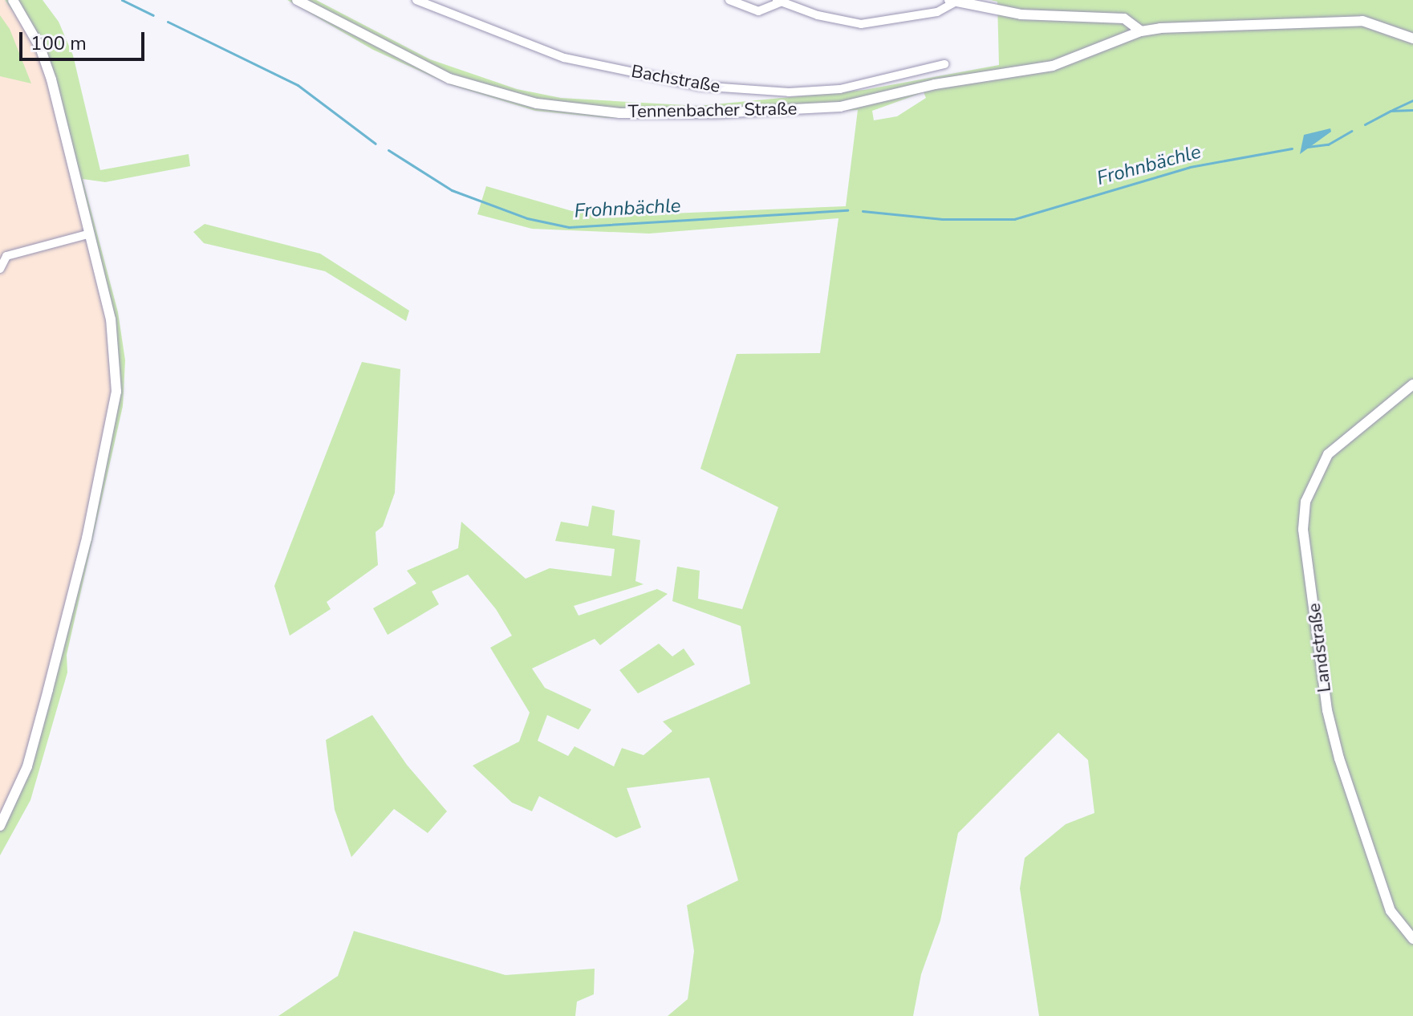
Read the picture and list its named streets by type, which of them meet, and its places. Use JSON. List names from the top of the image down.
{
  "streets": {
    "street": ["Bachstraße", "Tennenbacher Straße", "Landstraße"]
  },
  "water": ["Frohnbächle"],
  "scale_bar": "100 m"
}
